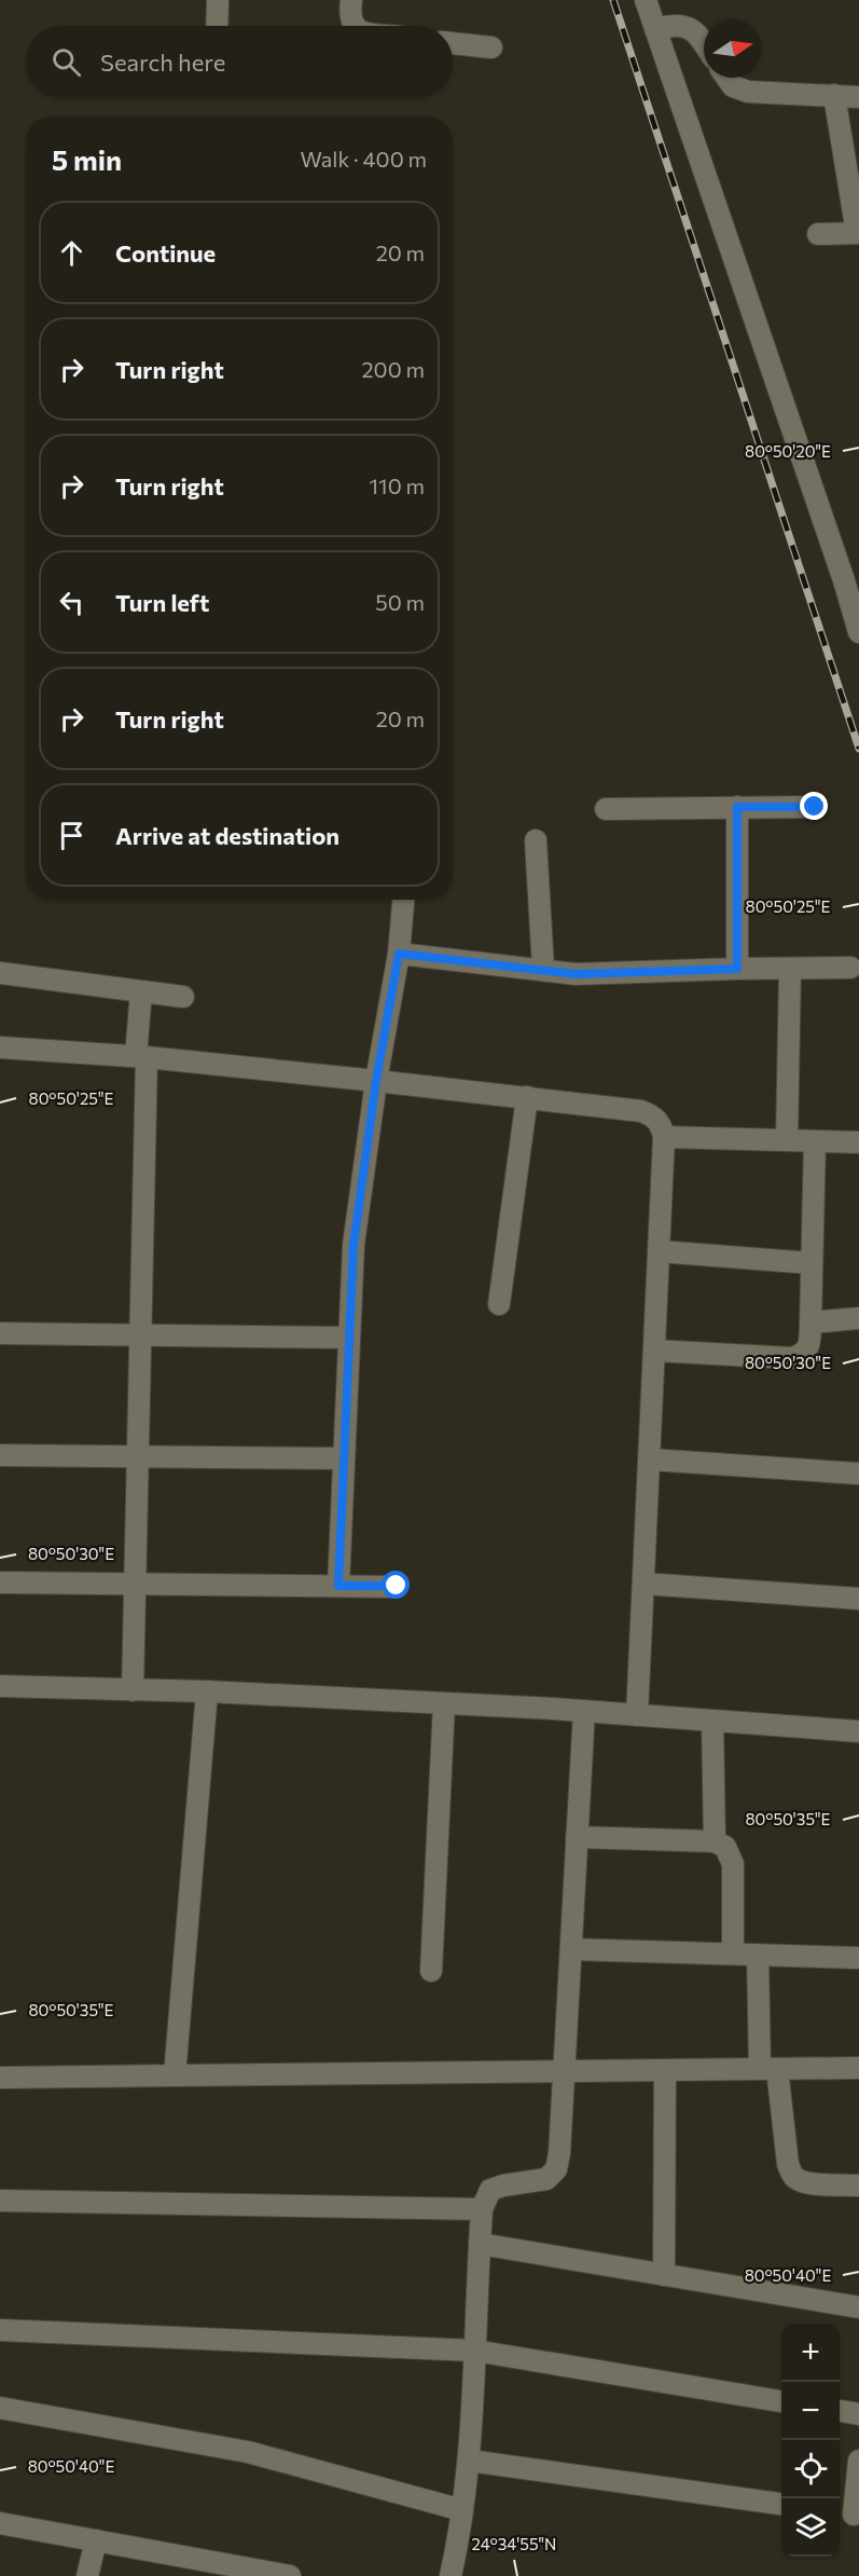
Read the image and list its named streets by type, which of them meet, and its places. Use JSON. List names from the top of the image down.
{
  "north": "right",
  "page": {
    "search": "Search here",
    "heading": ["5 min", "Walk · 400 m"],
    "list": [
      ["Continue", "20 m"],
      ["Turn right", "200 m"],
      ["Turn right", "110 m"],
      ["Turn left", "50 m"],
      ["Turn right", "20 m"],
      "Arrive at destination"
    ],
    "map_buttons": ["+", "−"]
  },
  "coordinates": [
    "80°50'20\"E",
    "80°50'25\"E",
    "80°50'30\"E",
    "80°50'35\"E",
    "80°50'40\"E",
    "24°34'55\"N"
  ]
}
